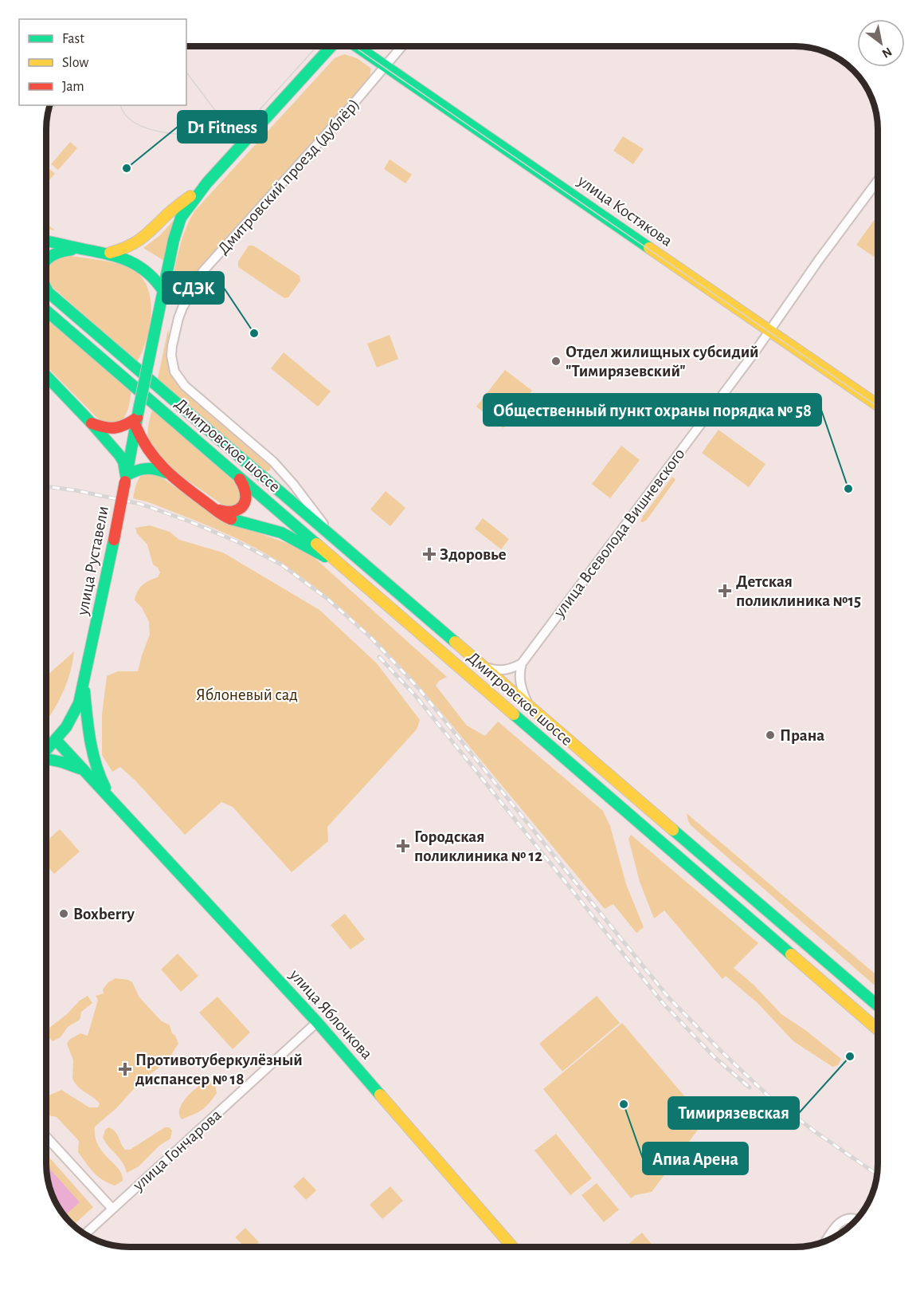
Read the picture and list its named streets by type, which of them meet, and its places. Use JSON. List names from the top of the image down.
{
  "streets": {
    "main road": [
      "улица Костякова",
      "Дмитровское шоссе",
      "улица Руставели",
      "улица Яблочкова"
    ],
    "street": ["Дмитровский проезд (дублёр)", "улица Всеволода Вишневского", "улица Гончарова"]
  },
  "crossings": [
    ["Дмитровский проезд (дублёр)", "улица Костякова"],
    ["Дмитровский проезд (дублёр)", "Дмитровское шоссе"],
    ["улица Костякова", "улица Всеволода Вишневского"],
    ["улица Яблочкова", "улица Гончарова"]
  ],
  "parks": ["Яблоневый сад"],
  "places": {
    "other": [
      "D1 Fitness",
      "СДЭК",
      "Отдел жилищных субсидий \"Тимирязевский\"",
      "Общественный пункт охраны порядка № 58",
      "Прана",
      "Boxberry",
      "Тимирязевская",
      "Апиа Арена"
    ],
    "health": [
      "Здоровье",
      "Детская поликлиника №15",
      "Городская поликлиника № 12",
      "Противотуберкулёзный диспансер № 18"
    ]
  },
  "legend": ["Fast", "Slow", "Jam"],
  "north": "bottom right"
}
